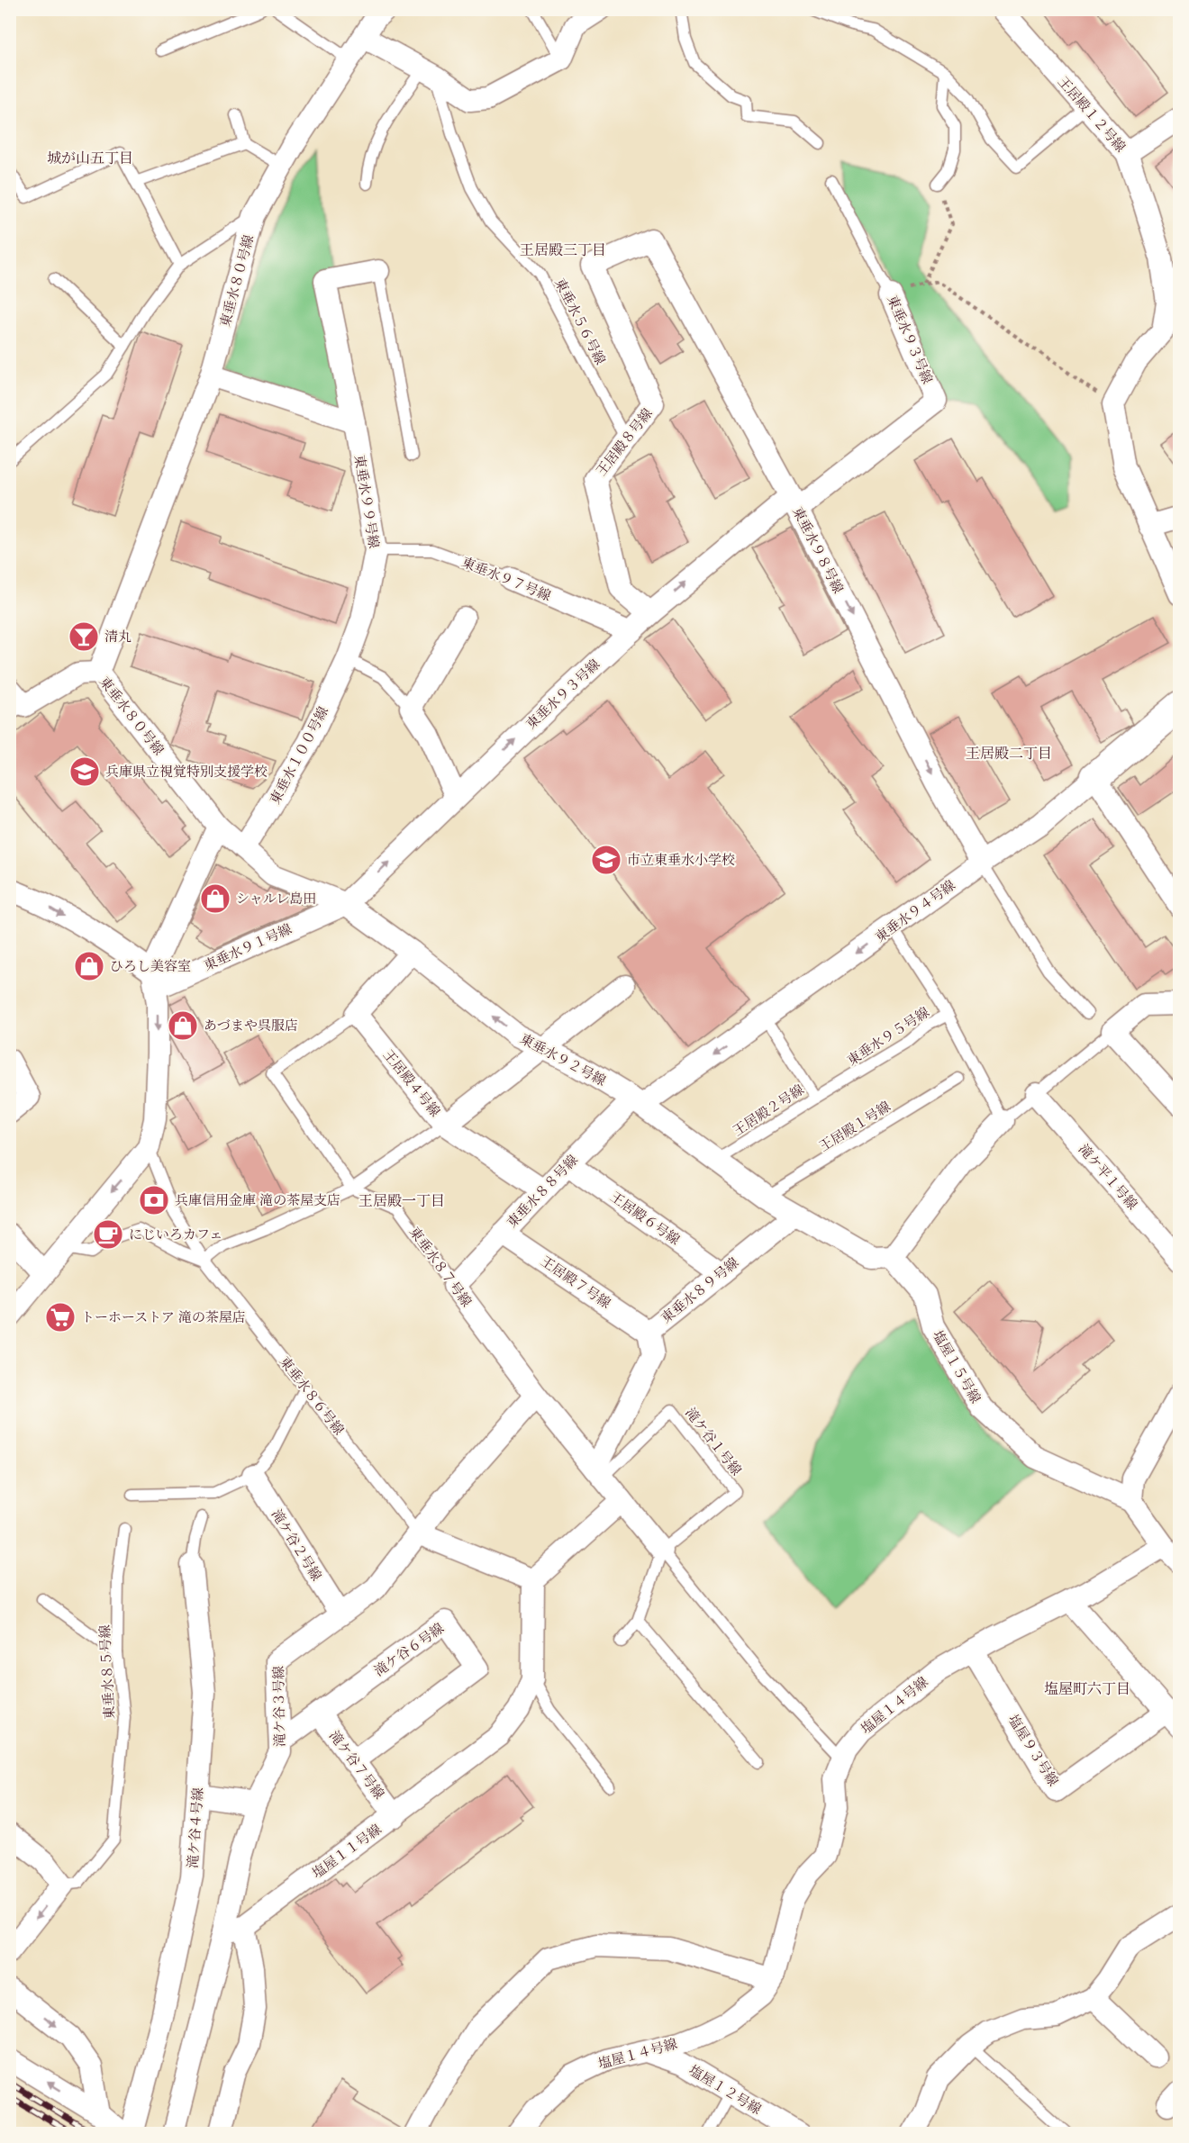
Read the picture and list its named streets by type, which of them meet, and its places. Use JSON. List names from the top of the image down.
{
  "streets": {
    "street": [
      "王居殿１２号線",
      "東垂水８０号線",
      "東垂水９３号線",
      "王居殿８号線",
      "東垂水９９号線",
      "東垂水９８号線",
      "東垂水９７号線",
      "東垂水１００号線",
      "東垂水９４号線",
      "東垂水９１号線",
      "東垂水９２号線",
      "王居殿４号線",
      "滝ケ平１号線",
      "東垂水８８号線",
      "王居殿６号線",
      "東垂水８７号線",
      "王居殿７号線",
      "東垂水８９号線",
      "塩屋１５号線",
      "滝ケ谷２号線",
      "滝ケ谷６号線",
      "塩屋１４号線",
      "滝ケ谷３号線",
      "塩屋９３号線",
      "滝ケ谷７号線",
      "滝ケ谷４号線",
      "塩屋１１号線",
      "塩屋１２号線"
    ],
    "lane": [
      "東垂水５６号線",
      "東垂水９５号線",
      "王居殿２号線",
      "王居殿１号線",
      "東垂水８６号線",
      "滝ケ谷１号線",
      "東垂水８５号線"
    ]
  },
  "crossings": [
    ["東垂水８０号線", "東垂水９２号線"],
    ["東垂水５６号線", "王居殿８号線"],
    ["東垂水９３号線", "王居殿８号線"],
    ["東垂水９３号線", "東垂水９８号線"],
    ["東垂水９３号線", "東垂水９７号線"],
    ["東垂水９３号線", "東垂水９１号線"],
    ["東垂水９３号線", "東垂水９２号線"],
    ["王居殿８号線", "東垂水９８号線"],
    ["東垂水９９号線", "東垂水９７号線"],
    ["東垂水９９号線", "東垂水１００号線"],
    ["東垂水９８号線", "東垂水９４号線"],
    ["東垂水１００号線", "東垂水９２号線"],
    ["東垂水９４号線", "東垂水９５号線"],
    ["東垂水９４号線", "東垂水９２号線"],
    ["東垂水９４号線", "王居殿２号線"],
    ["東垂水９４号線", "東垂水８８号線"],
    ["東垂水９１号線", "東垂水９２号線"],
    ["東垂水９５号線", "王居殿２号線"],
    ["東垂水９２号線", "王居殿２号線"],
    ["東垂水９２号線", "王居殿１号線"],
    ["東垂水９２号線", "東垂水８８号線"],
    ["東垂水９２号線", "東垂水８９号線"],
    ["東垂水９２号線", "塩屋１５号線"],
    ["王居殿４号線", "東垂水８８号線"],
    ["東垂水８８号線", "王居殿６号線"],
    ["東垂水８８号線", "東垂水８７号線"],
    ["東垂水８８号線", "王居殿７号線"],
    ["王居殿６号線", "東垂水８９号線"],
    ["東垂水８７号線", "東垂水８９号線"],
    ["東垂水８７号線", "滝ケ谷１号線"],
    ["東垂水８７号線", "滝ケ谷３号線"],
    ["王居殿７号線", "東垂水８９号線"],
    ["東垂水８９号線", "滝ケ谷１号線"],
    ["東垂水８６号線", "滝ケ谷３号線"],
    ["滝ケ谷２号線", "滝ケ谷３号線"],
    ["滝ケ谷６号線", "滝ケ谷３号線"],
    ["滝ケ谷６号線", "滝ケ谷７号線"],
    ["塩屋１４号線", "塩屋９３号線"],
    ["塩屋１４号線", "塩屋１２号線"],
    ["滝ケ谷３号線", "塩屋１１号線"],
    ["滝ケ谷７号線", "塩屋１１号線"]
  ],
  "one_way": ["東垂水９３号線", "東垂水９８号線", "東垂水９４号線"],
  "districts": [
    "城が山五丁目",
    "王居殿三丁目",
    "王居殿二丁目",
    "王居殿一丁目",
    "塩屋町六丁目"
  ],
  "places": {
    "bar": ["清丸"],
    "school or university": ["兵庫県立視覚特別支援学校", "市立東垂水小学校"],
    "shop": ["シャルレ島田", "ひろし美容室", "あづまや呉服店"],
    "bank": ["兵庫信用金庫 滝の茶屋支店"],
    "cafe": ["にじいろカフェ"],
    "supermarket": ["トーホーストア 滝の茶屋店"]
  }
}
